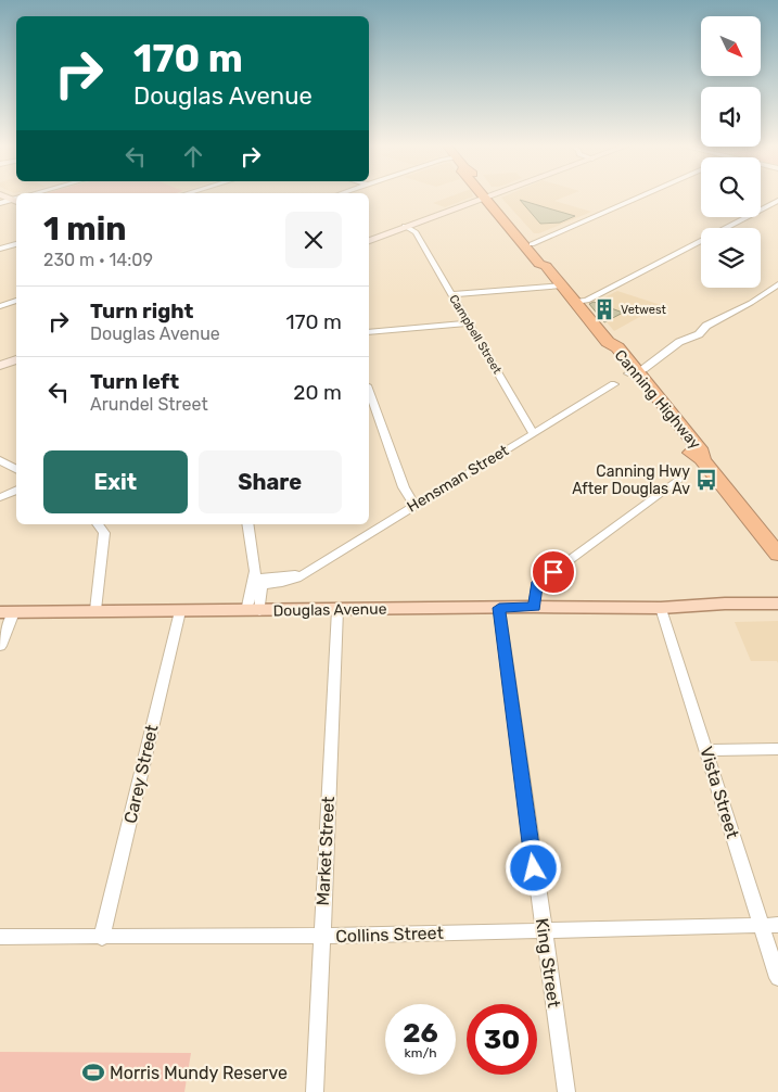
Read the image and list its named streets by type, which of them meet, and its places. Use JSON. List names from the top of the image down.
{
  "streets": {
    "highway": ["Canning Highway"],
    "main road": ["Douglas Avenue"],
    "street": [
      "Campbell Street",
      "Hensman Street",
      "Carey Street",
      "Vista Street",
      "Market Street",
      "Collins Street",
      "King Street"
    ]
  },
  "crossings": [
    ["Campbell Street", "Hensman Street"],
    ["Douglas Avenue", "Carey Street"],
    ["Douglas Avenue", "Vista Street"],
    ["Douglas Avenue", "Market Street"],
    ["Douglas Avenue", "King Street"],
    ["Carey Street", "Collins Street"],
    ["Vista Street", "Collins Street"],
    ["Market Street", "Collins Street"],
    ["Collins Street", "King Street"]
  ],
  "places": {
    "building": ["Vetwest"],
    "bus stop": ["Canning Hwy After Douglas Av"],
    "sports": ["Morris Mundy Reserve"]
  },
  "north": "bottom right",
  "page": {
    "turn": ["170 m", "Douglas Avenue"],
    "heading": ["1 min", "230 m · 14:09"],
    "list": [
      {
        "name": "Turn right",
        "note": "Douglas Avenue",
        "value": "170 m"
      },
      {
        "name": "Turn left",
        "note": "Arundel Street",
        "value": "20 m"
      }
    ],
    "buttons": ["Exit", "Share"],
    "speed": "26 km/h",
    "limit": "30"
  }
}
